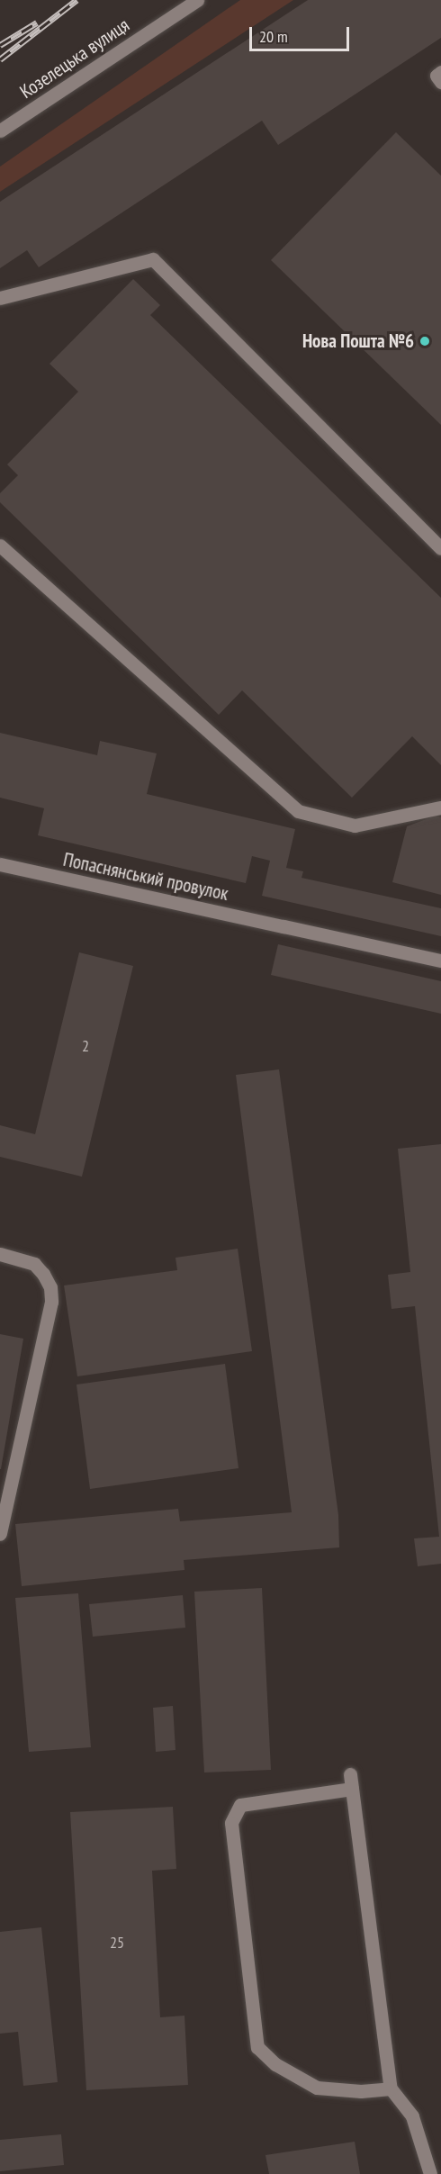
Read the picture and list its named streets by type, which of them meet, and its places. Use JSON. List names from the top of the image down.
{
  "streets": {
    "street": ["Козелецька вулиця", "Попаснянський провулок"]
  },
  "places": ["Нова Пошта №6"],
  "house_numbers": ["2", "25"],
  "scale_bar": "20 m"
}
